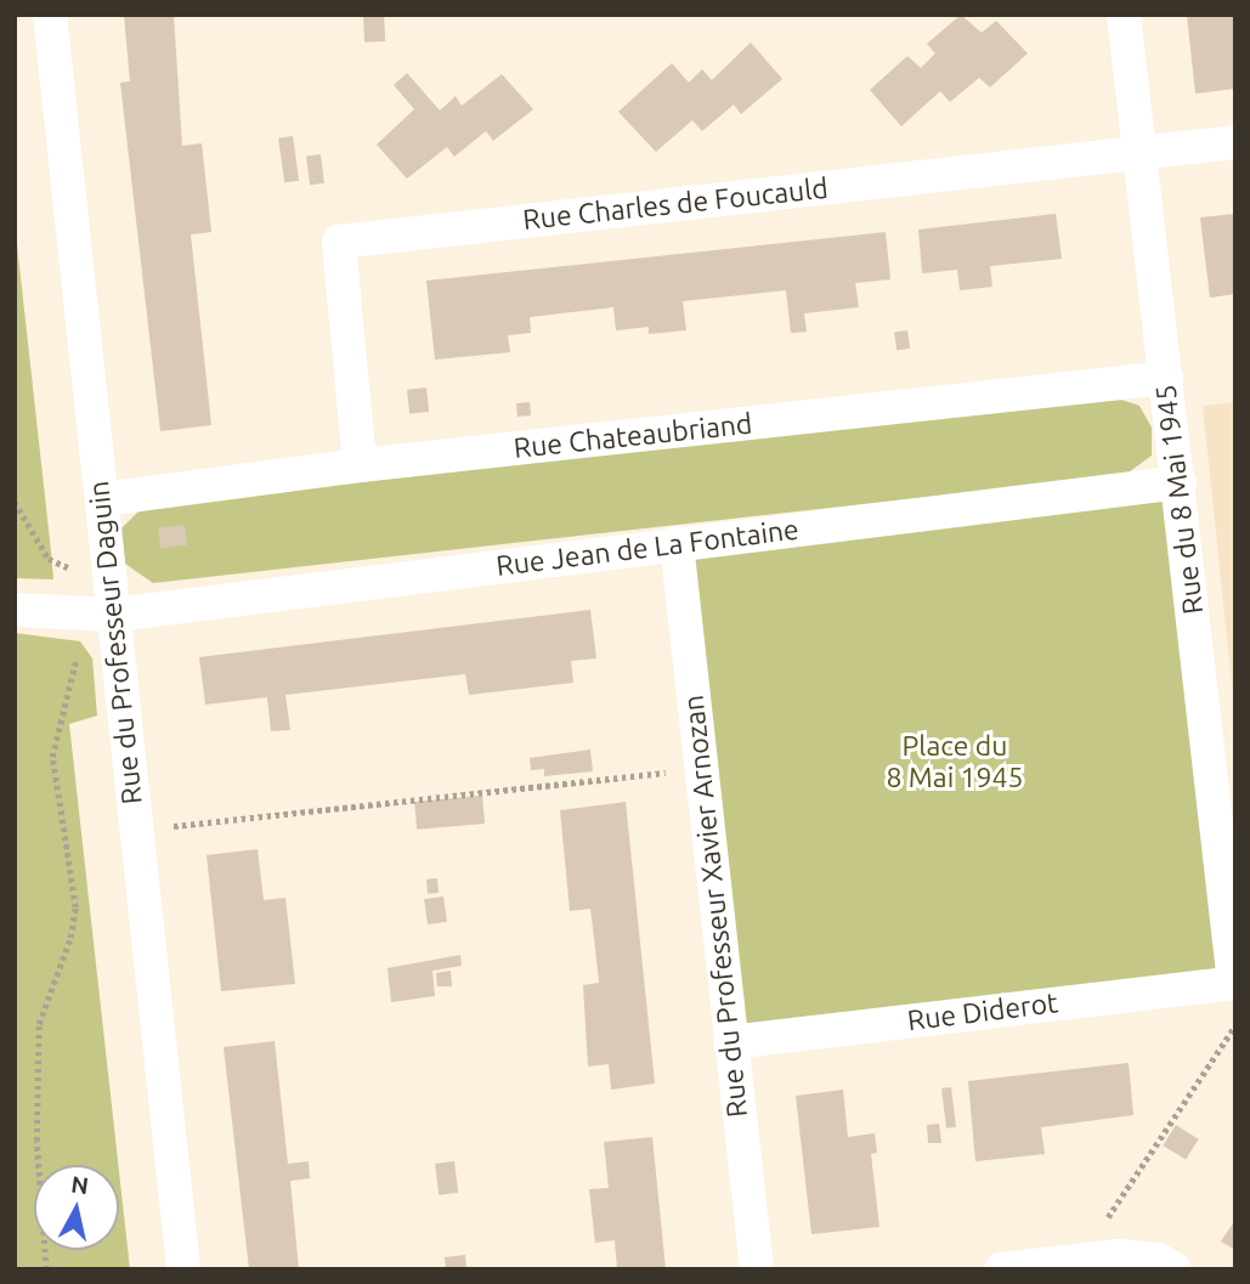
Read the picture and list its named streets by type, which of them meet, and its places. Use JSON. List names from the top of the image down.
{
  "streets": {
    "street": [
      "Rue Charles de Foucauld",
      "Rue Chateaubriand",
      "Rue du 8 Mai 1945",
      "Rue Jean de La Fontaine",
      "Rue du Professeur Daguin",
      "Rue du Professeur Xavier Arnozan",
      "Rue Diderot"
    ]
  },
  "crossings": [
    ["Rue Charles de Foucauld", "Rue Chateaubriand"],
    ["Rue Charles de Foucauld", "Rue du 8 Mai 1945"],
    ["Rue Chateaubriand", "Rue du 8 Mai 1945"],
    ["Rue Chateaubriand", "Rue du Professeur Daguin"],
    ["Rue du 8 Mai 1945", "Rue Jean de La Fontaine"],
    ["Rue du 8 Mai 1945", "Rue Diderot"],
    ["Rue Jean de La Fontaine", "Rue du Professeur Daguin"],
    ["Rue Jean de La Fontaine", "Rue du Professeur Xavier Arnozan"],
    ["Rue du Professeur Xavier Arnozan", "Rue Diderot"]
  ],
  "parks": ["Place du 8 Mai 1945"],
  "north": "top"
}
